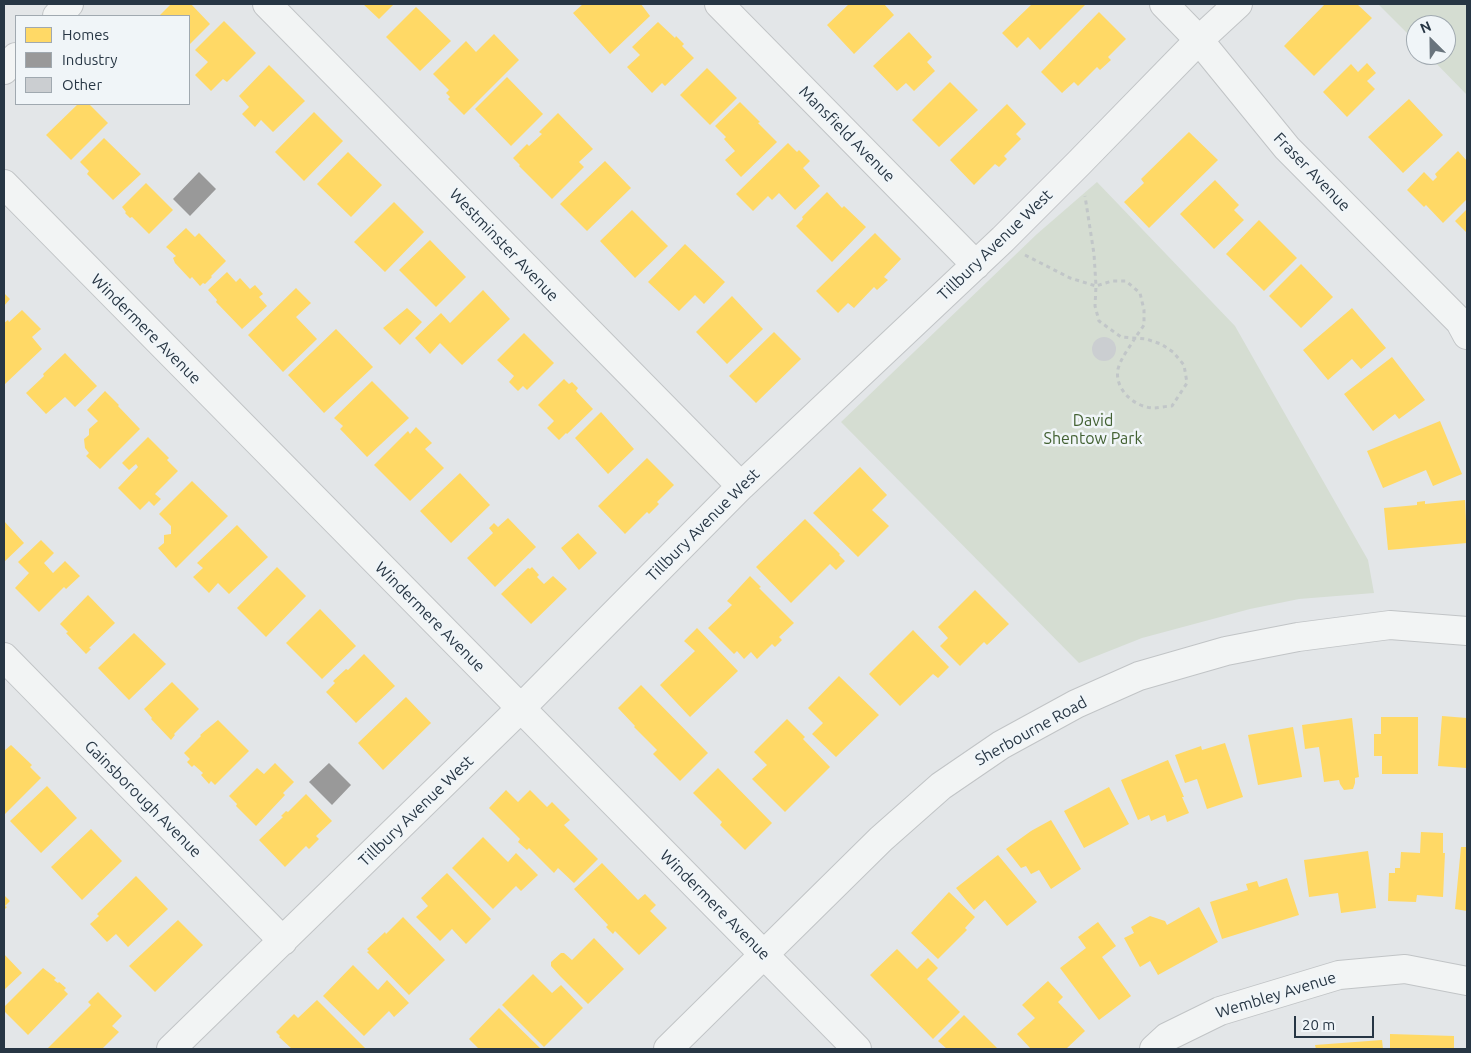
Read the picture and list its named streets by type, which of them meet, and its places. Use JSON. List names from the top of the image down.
{
  "streets": {
    "street": [
      "Mansfield Avenue",
      "Fraser Avenue",
      "Westminster Avenue",
      "Tillbury Avenue West",
      "Windermere Avenue",
      "Sherbourne Road",
      "Gainsborough Avenue",
      "Wembley Avenue"
    ]
  },
  "crossings": [
    ["Mansfield Avenue", "Tillbury Avenue West"],
    ["Fraser Avenue", "Tillbury Avenue West"],
    ["Westminster Avenue", "Tillbury Avenue West"],
    ["Tillbury Avenue West", "Windermere Avenue"],
    ["Tillbury Avenue West", "Gainsborough Avenue"],
    ["Windermere Avenue", "Sherbourne Road"]
  ],
  "parks": ["David Shentow Park"],
  "legend": ["Homes", "Industry", "Other"],
  "scale_bar": "20 m",
  "north": "top left"
}
